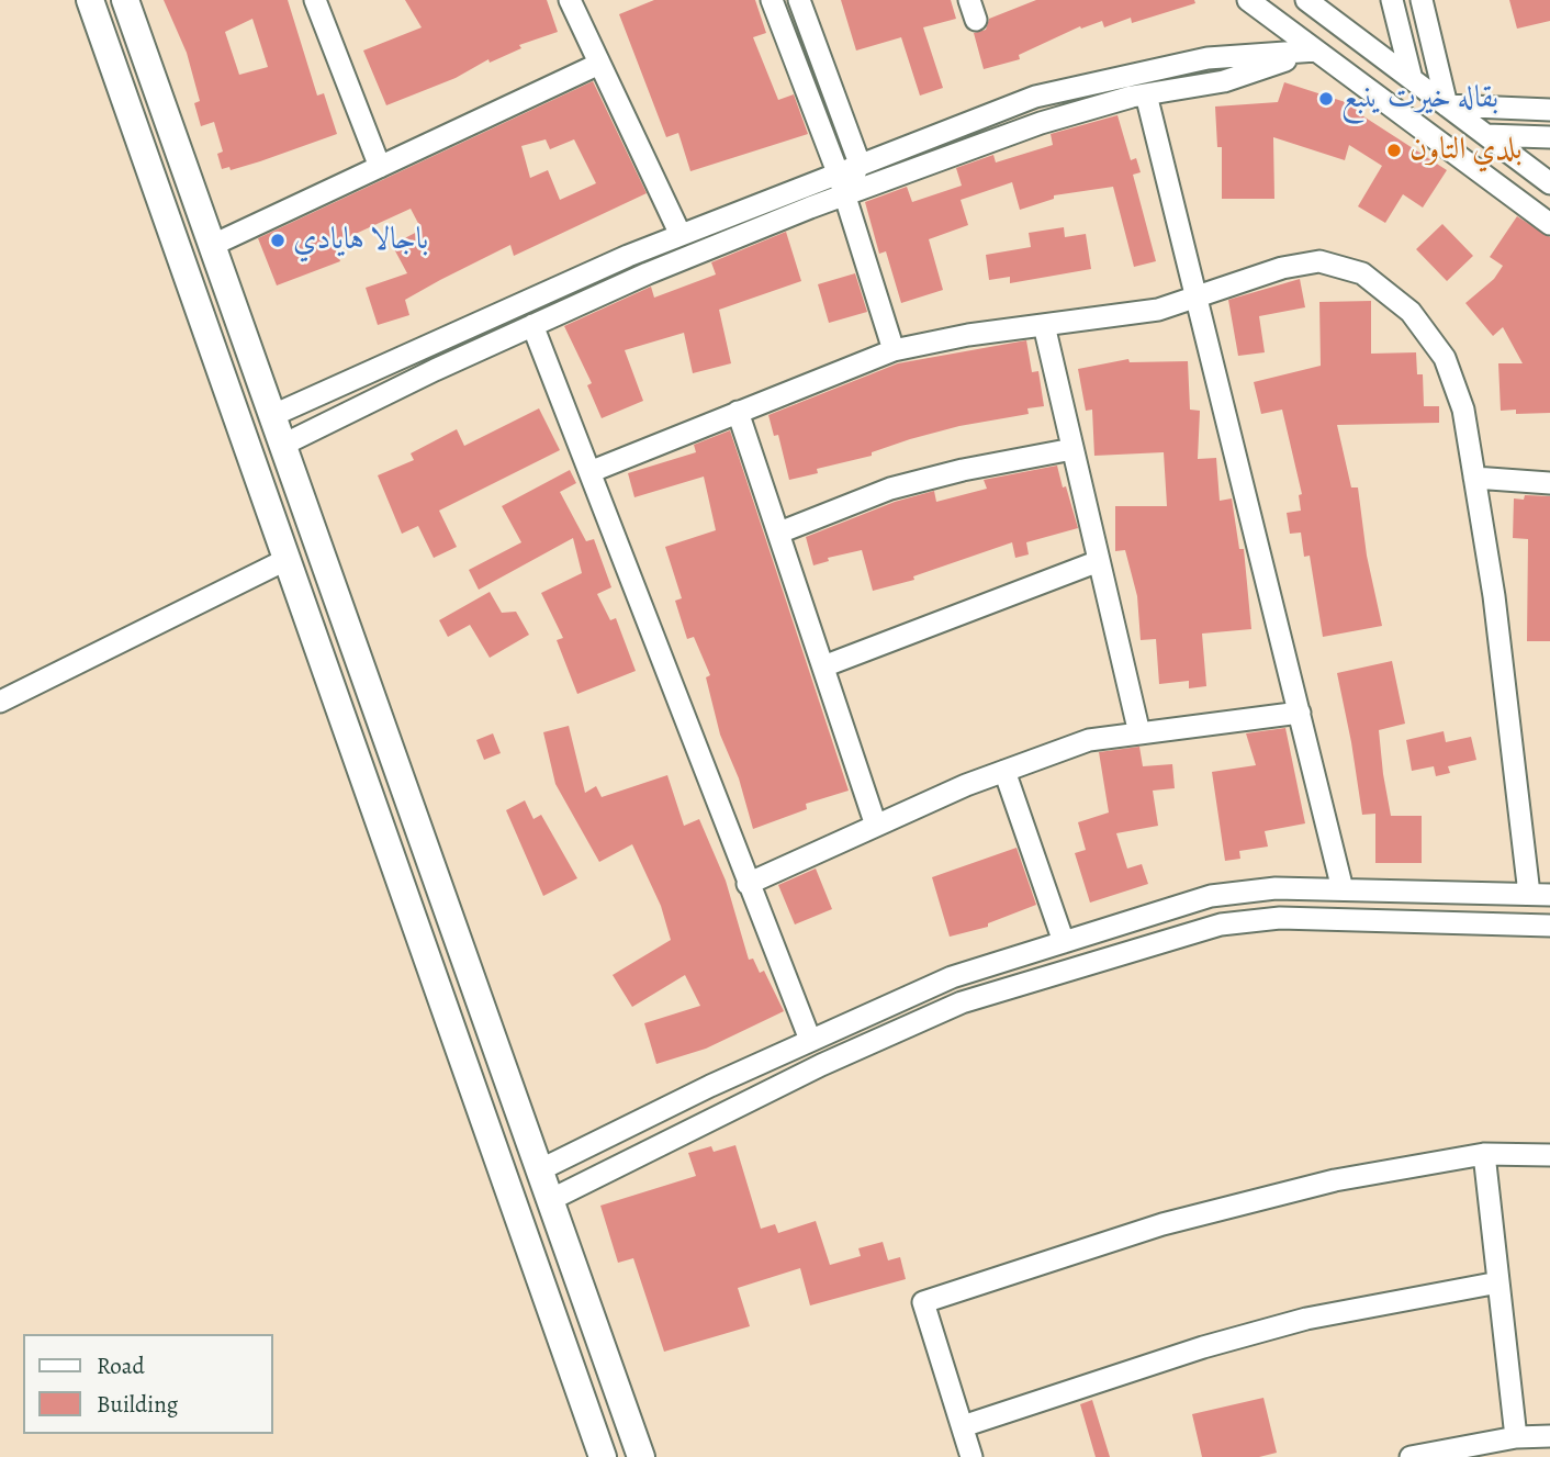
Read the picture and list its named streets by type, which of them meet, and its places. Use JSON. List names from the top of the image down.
{
  "places": ["بقاله خيرت ينبع", "بلدي التاون", "باجالا هايادي"],
  "legend": ["Road", "Building"]
}
